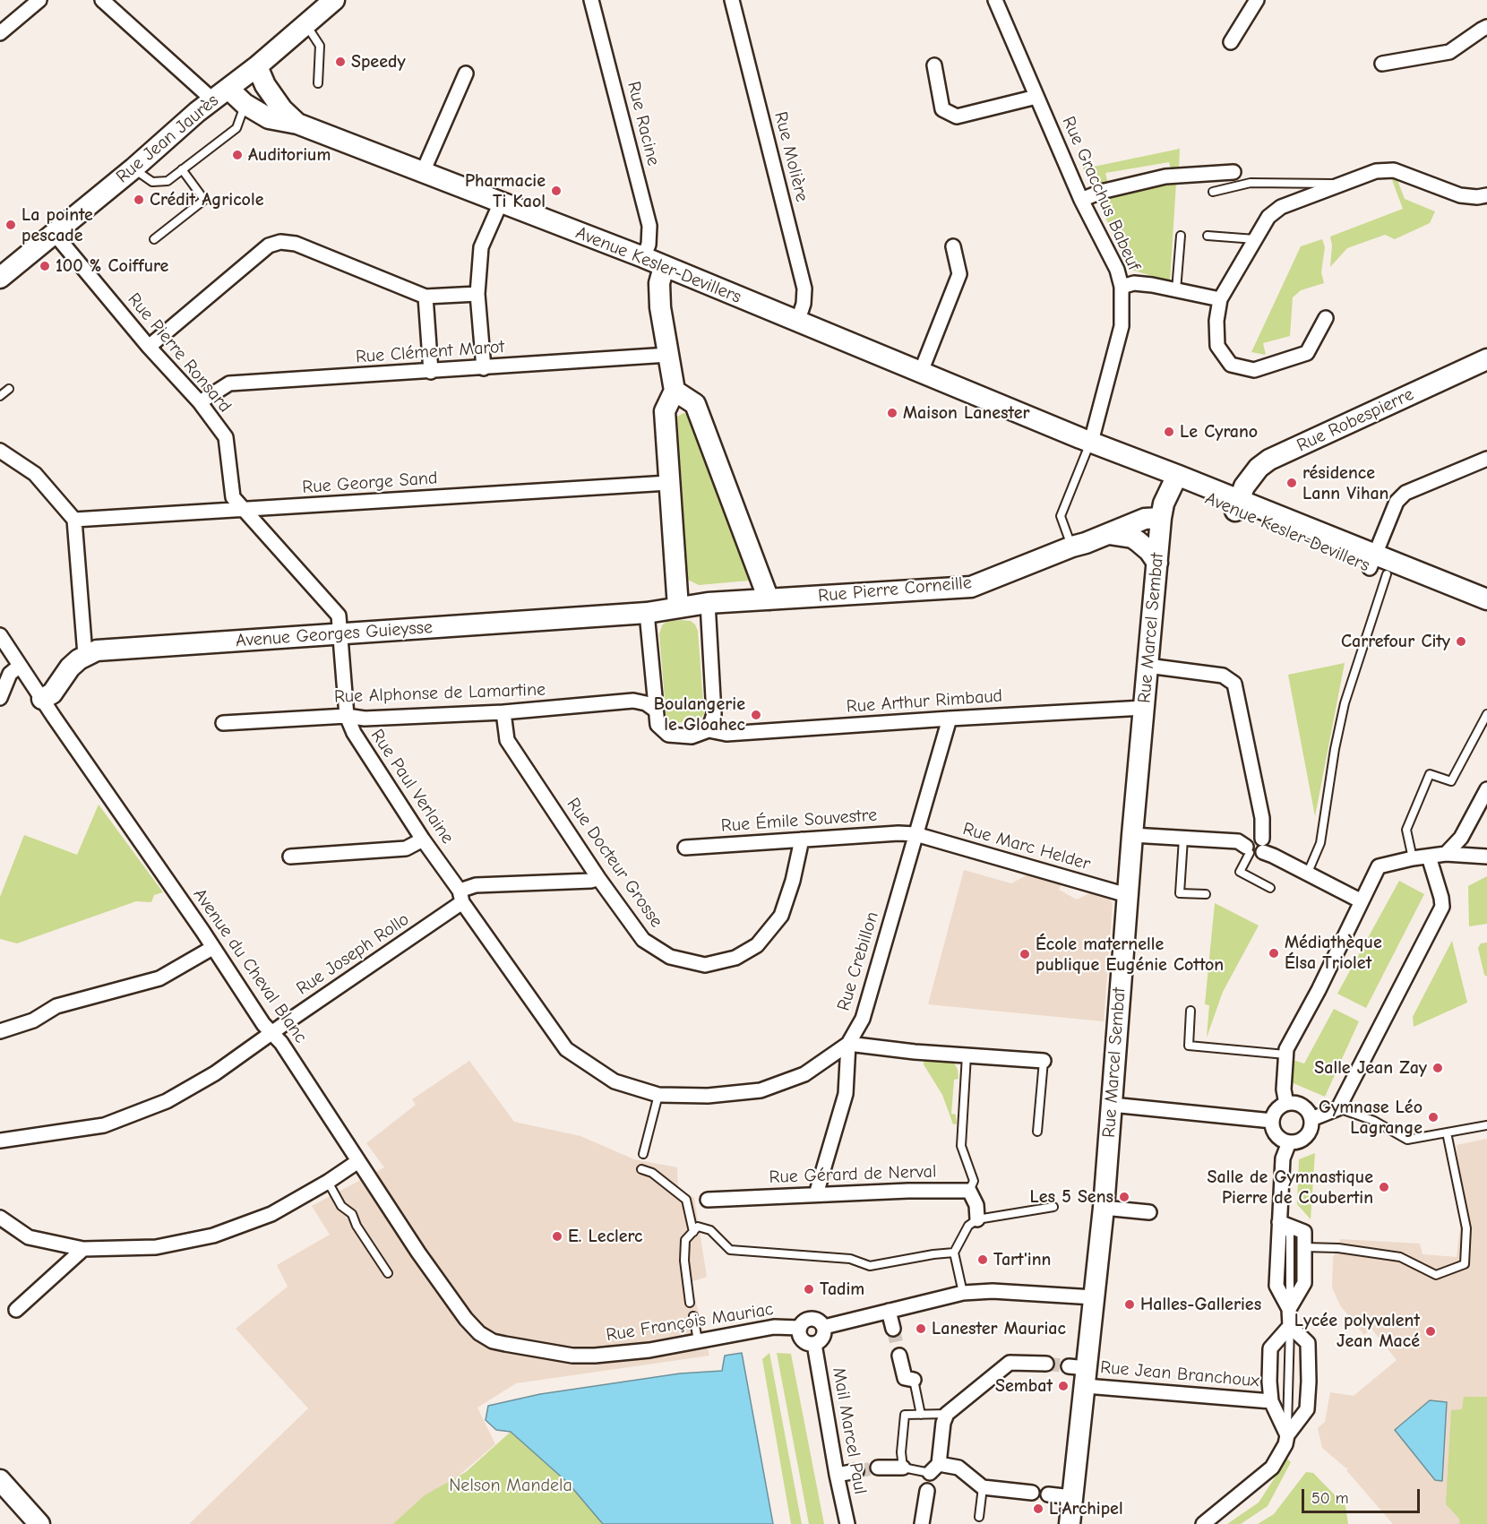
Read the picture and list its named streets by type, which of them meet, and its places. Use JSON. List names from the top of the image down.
{
  "streets": {
    "street": [
      "Rue Racine",
      "Rue Jean Jaurès",
      "Rue Molière",
      "Rue Gracchus Babeuf",
      "Avenue Kesler-Devillers",
      "Rue Clément Marot",
      "Rue Pierre Ronsard",
      "Rue Robespierre",
      "Rue George Sand",
      "Rue Pierre Corneille",
      "Rue Marcel Sembat",
      "Avenue Georges Guieysse",
      "Rue Alphonse de Lamartine",
      "Rue Arthur Rimbaud",
      "Rue Paul Verlaine",
      "Rue Émile Souvestre",
      "Rue Marc Helder",
      "Rue Docteur Grosse",
      "Rue Joseph Rollo",
      "Rue Crebillon",
      "Avenue du Cheval Blanc",
      "Rue Gérard de Nerval",
      "Rue François Mauriac",
      "Rue Jean Branchoux",
      "Mail Marcel Paul"
    ]
  },
  "crossings": [
    ["Rue Racine", "Avenue Kesler-Devillers"],
    ["Rue Jean Jaurès", "Avenue Kesler-Devillers"],
    ["Rue Jean Jaurès", "Rue Pierre Ronsard"],
    ["Rue Molière", "Avenue Kesler-Devillers"],
    ["Rue Gracchus Babeuf", "Avenue Kesler-Devillers"],
    ["Avenue Kesler-Devillers", "Rue Robespierre"],
    ["Avenue Kesler-Devillers", "Rue Marcel Sembat"],
    ["Rue Clément Marot", "Rue Pierre Ronsard"],
    ["Rue Pierre Ronsard", "Rue George Sand"],
    ["Rue Pierre Ronsard", "Avenue Georges Guieysse"],
    ["Rue Pierre Ronsard", "Rue Paul Verlaine"],
    ["Rue Pierre Corneille", "Rue Marcel Sembat"],
    ["Rue Pierre Corneille", "Avenue Georges Guieysse"],
    ["Rue Marcel Sembat", "Rue Arthur Rimbaud"],
    ["Rue Marcel Sembat", "Rue Marc Helder"],
    ["Rue Marcel Sembat", "Rue Jean Branchoux"],
    ["Avenue Georges Guieysse", "Rue Paul Verlaine"],
    ["Rue Alphonse de Lamartine", "Rue Arthur Rimbaud"],
    ["Rue Alphonse de Lamartine", "Rue Paul Verlaine"],
    ["Rue Alphonse de Lamartine", "Rue Docteur Grosse"],
    ["Rue Arthur Rimbaud", "Rue Crebillon"],
    ["Rue Paul Verlaine", "Rue Joseph Rollo"],
    ["Rue Paul Verlaine", "Rue Crebillon"],
    ["Rue Émile Souvestre", "Rue Marc Helder"],
    ["Rue Émile Souvestre", "Rue Docteur Grosse"],
    ["Rue Émile Souvestre", "Rue Crebillon"],
    ["Rue Marc Helder", "Rue Crebillon"],
    ["Rue Joseph Rollo", "Rue Crebillon"],
    ["Rue Joseph Rollo", "Avenue du Cheval Blanc"],
    ["Avenue du Cheval Blanc", "Rue François Mauriac"],
    ["Rue François Mauriac", "Mail Marcel Paul"]
  ],
  "parks": ["Nelson Mandela"],
  "places": [
    "Speedy",
    "Auditorium",
    "Pharmacie Ti Kaol",
    "Crédit Agricole",
    "La pointe pescade",
    "100 % Coiffure",
    "Maison Lanester",
    "Le Cyrano",
    "résidence Lann Vihan",
    "Carrefour City",
    "Boulangerie le Gloahec",
    "Médiathèque Élsa Triolet",
    "École maternelle publique Eugénie Cotton",
    "Salle Jean Zay",
    "Gymnase Léo Lagrange",
    "Salle de Gymnastique Pierre de Coubertin",
    "Les 5 Sens",
    "E. Leclerc",
    "Tart'inn",
    "Tadim",
    "Halles-Galleries",
    "Lanester Mauriac",
    "Lycée polyvalent Jean Macé",
    "Sembat",
    "L'Archipel"
  ],
  "scale_bar": "50 m"
}
